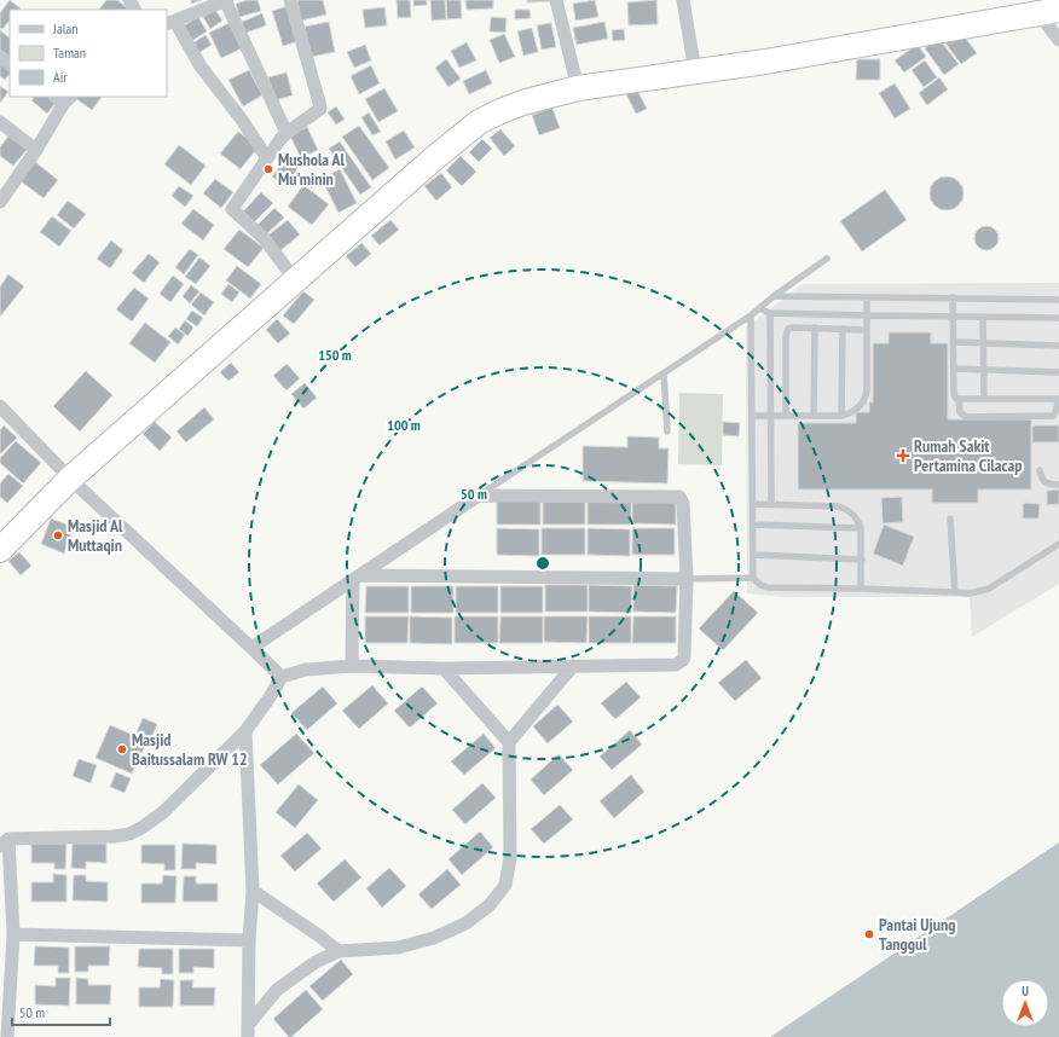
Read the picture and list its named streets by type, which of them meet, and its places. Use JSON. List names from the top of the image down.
{
  "places": {
    "other": [
      "Mushola Al Mu'minin",
      "Masjid Al Muttaqin",
      "Masjid Baitussalam RW 12",
      "Pantai Ujung Tanggul"
    ],
    "health": ["Rumah Sakit Pertamina Cilacap"]
  },
  "legend": ["Jalan", "Taman", "Air"],
  "scale_bar": "50 m",
  "north": "top",
  "rings": ["150 m", "100 m", "50 m"]
}
